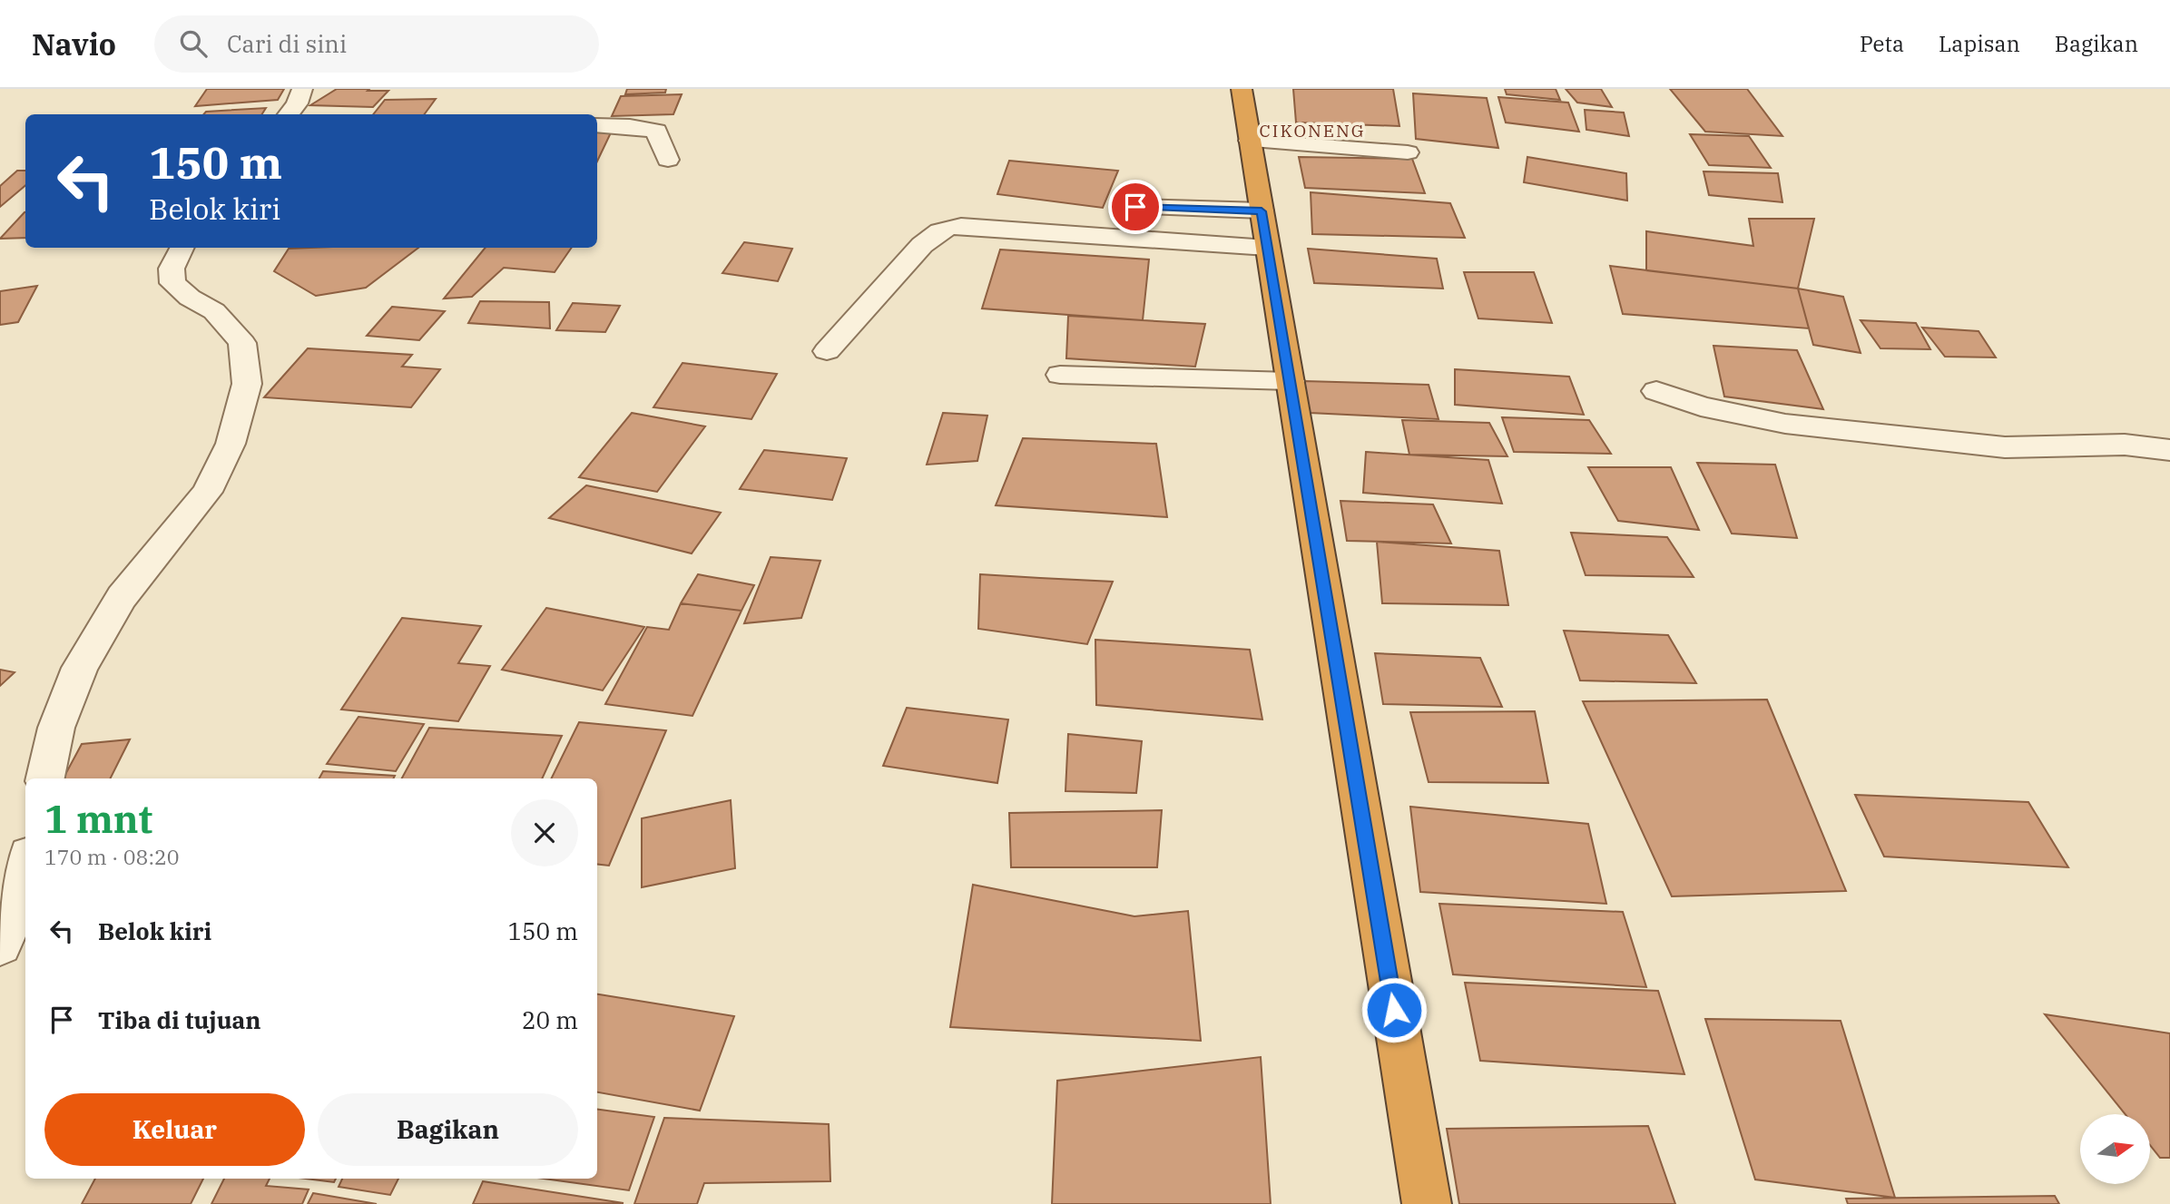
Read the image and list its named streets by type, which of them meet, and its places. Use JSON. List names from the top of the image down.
{
  "districts": ["CIKONENG"],
  "north": "right",
  "page": {
    "header": "Navio",
    "search": "Cari di sini",
    "nav": ["Peta", "Lapisan", "Bagikan"],
    "turn": ["150 m", "Belok kiri"],
    "heading": ["1 mnt", "170 m · 08:20"],
    "list": [
      {
        "name": "Belok kiri",
        "value": "150 m"
      },
      {
        "name": "Tiba di tujuan",
        "value": "20 m"
      }
    ],
    "buttons": ["Keluar", "Bagikan"]
  }
}
